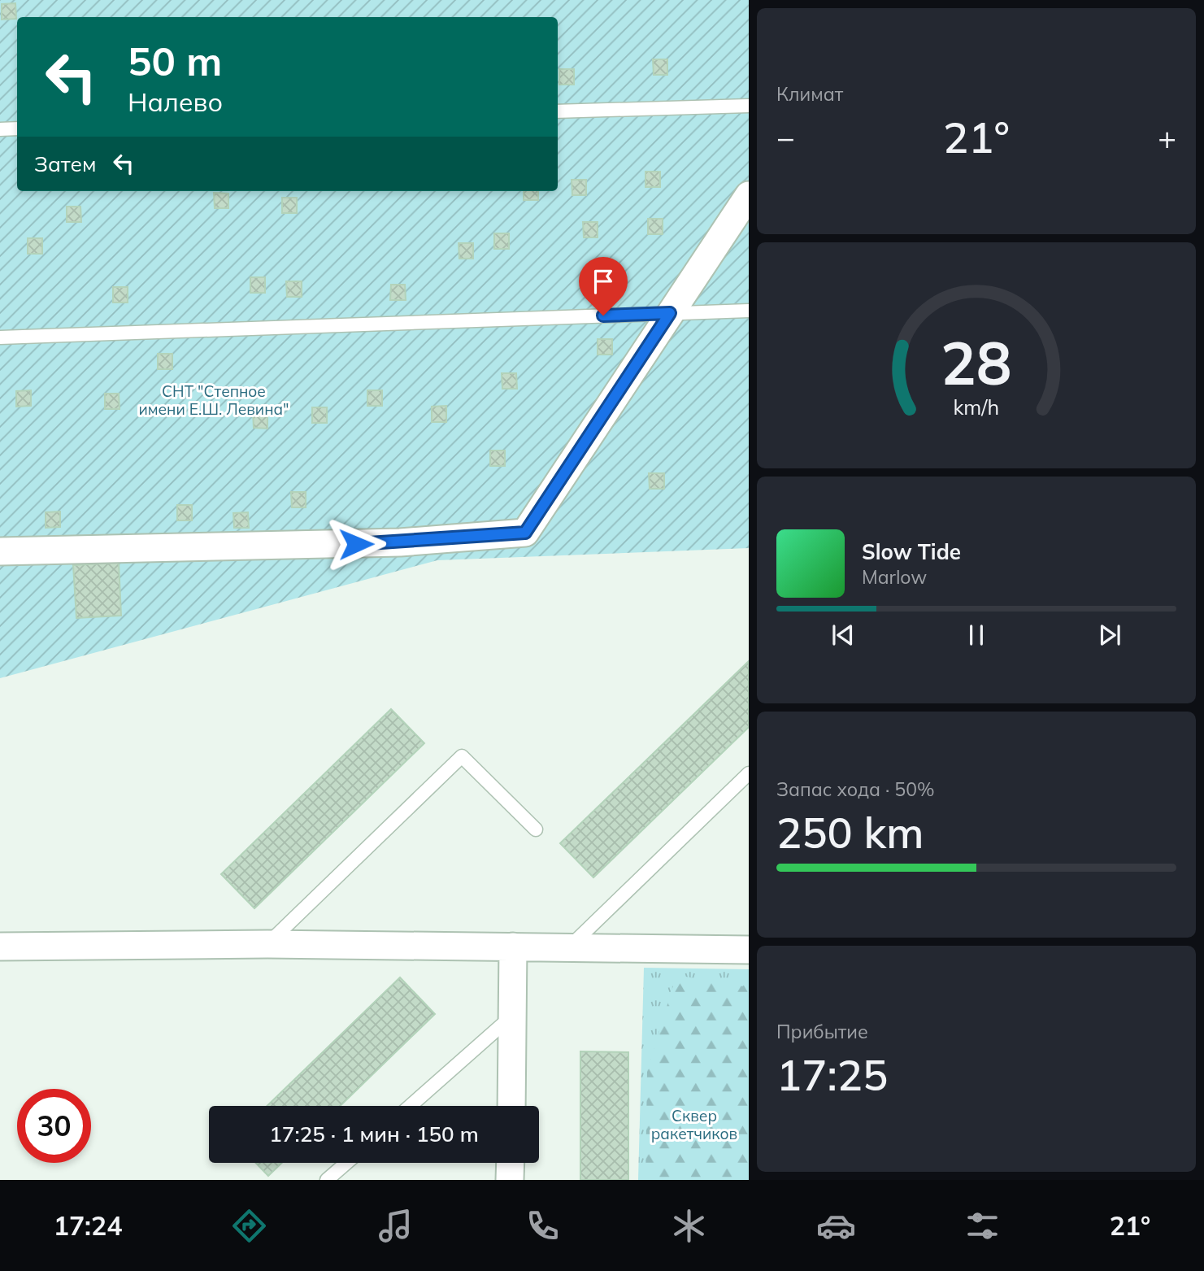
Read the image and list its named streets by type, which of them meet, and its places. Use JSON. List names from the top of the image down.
{
  "parks": ["СНТ \"Степное имени Е.Ш. Левина\"", "Сквер ракетчиков"],
  "page": {
    "tile": [
      "Климат",
      ["Запас хода · 50%", "250 km"],
      ["Прибытие", "17:25"]
    ],
    "turn": ["50 m", "Налево"],
    "heat": ["−", "21°", "+"],
    "then": "Затем",
    "song": ["Slow Tide", "Marlow"],
    "limit": "30",
    "trip": "17:25 · 1 мин · 150 m",
    "tabs": ["17:24", "21°"],
    "gauge": ["28", "km/h"]
  }
}
